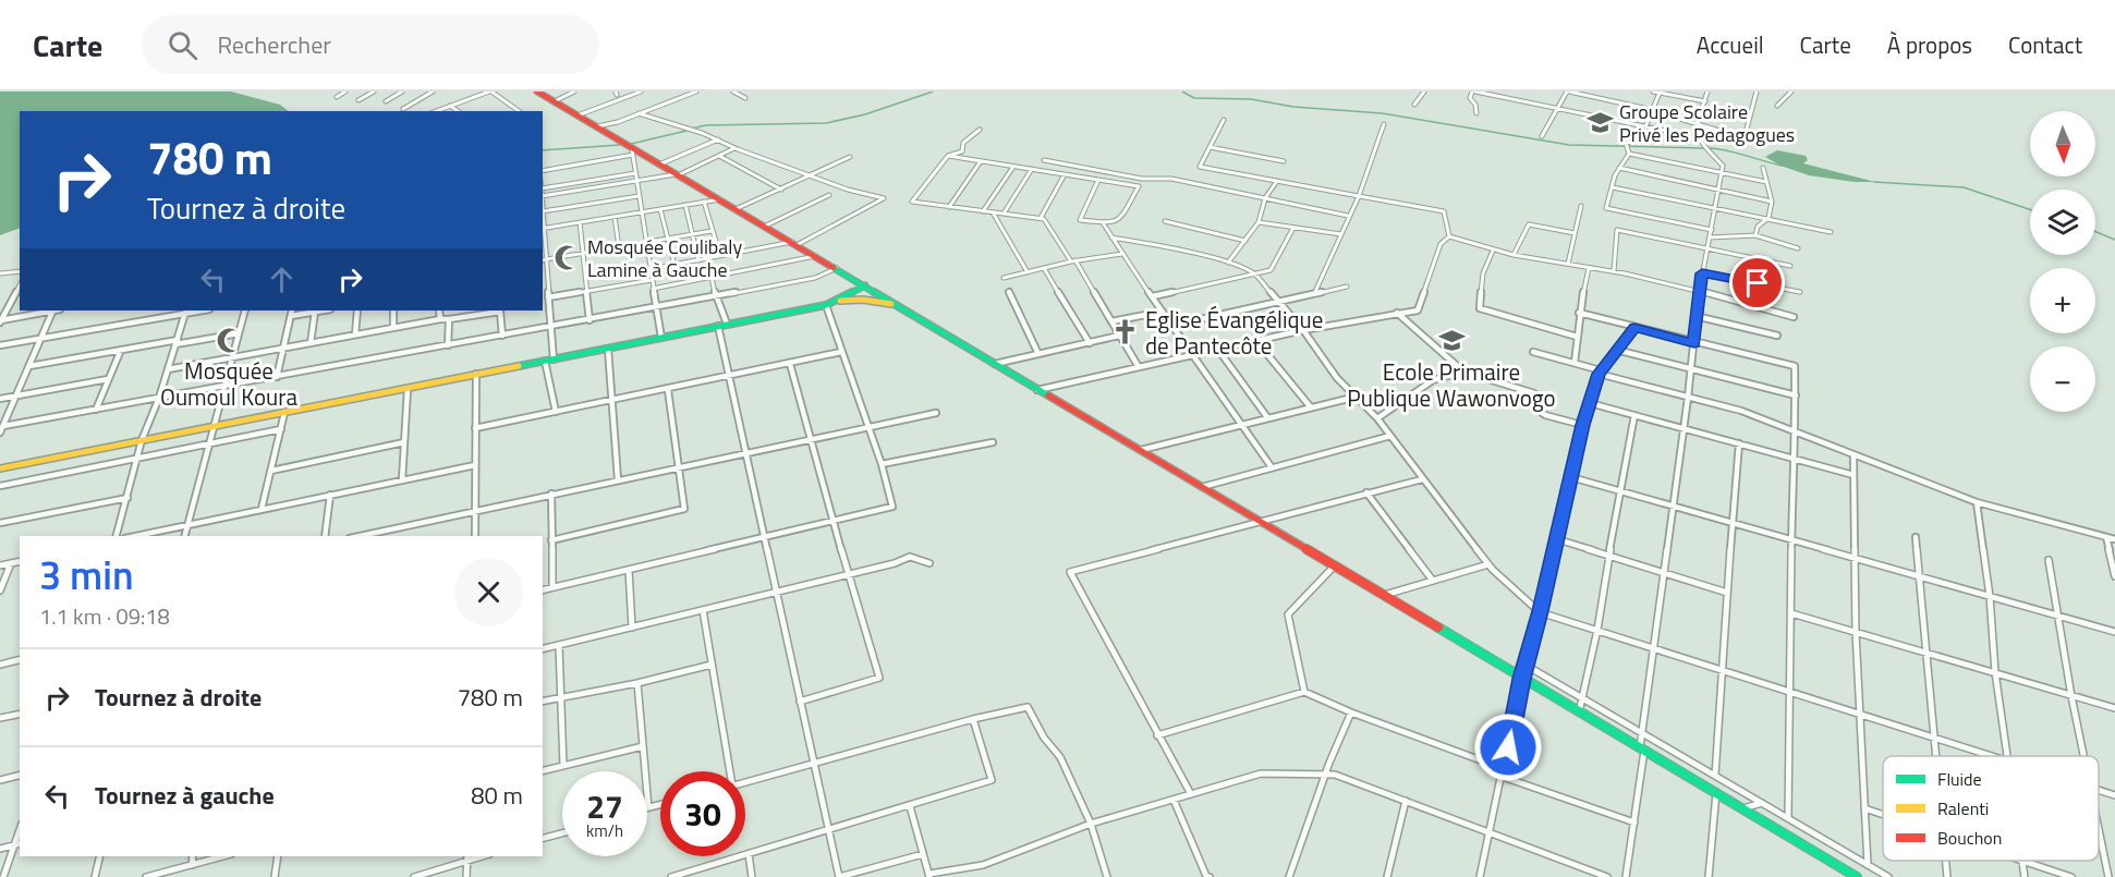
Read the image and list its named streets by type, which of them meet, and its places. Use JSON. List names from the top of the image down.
{
  "places": {
    "school or university": ["Groupe Scolaire Privé les Pedagogues", "Ecole Primaire Publique Wawonvogo"],
    "mosque": ["Mosquée Coulibaly Lamine à Gauche", "Mosquée Oumoul Koura"],
    "church": ["Eglise Évangélique de Pantecôte"]
  },
  "legend": ["Fluide", "Ralenti", "Bouchon"],
  "north": "bottom",
  "page": {
    "header": "Carte",
    "search": "Rechercher",
    "nav": [
      "Accueil",
      "Carte",
      "À propos",
      "Contact"
    ],
    "map_buttons": ["+", "−"],
    "turn": ["780 m", "Tournez à droite"],
    "heading": ["3 min", "1.1 km · 09:18"],
    "list": [
      {
        "name": "Tournez à droite",
        "value": "780 m"
      },
      {
        "name": "Tournez à gauche",
        "value": "80 m"
      }
    ],
    "speed": "27 km/h",
    "limit": "30"
  }
}
